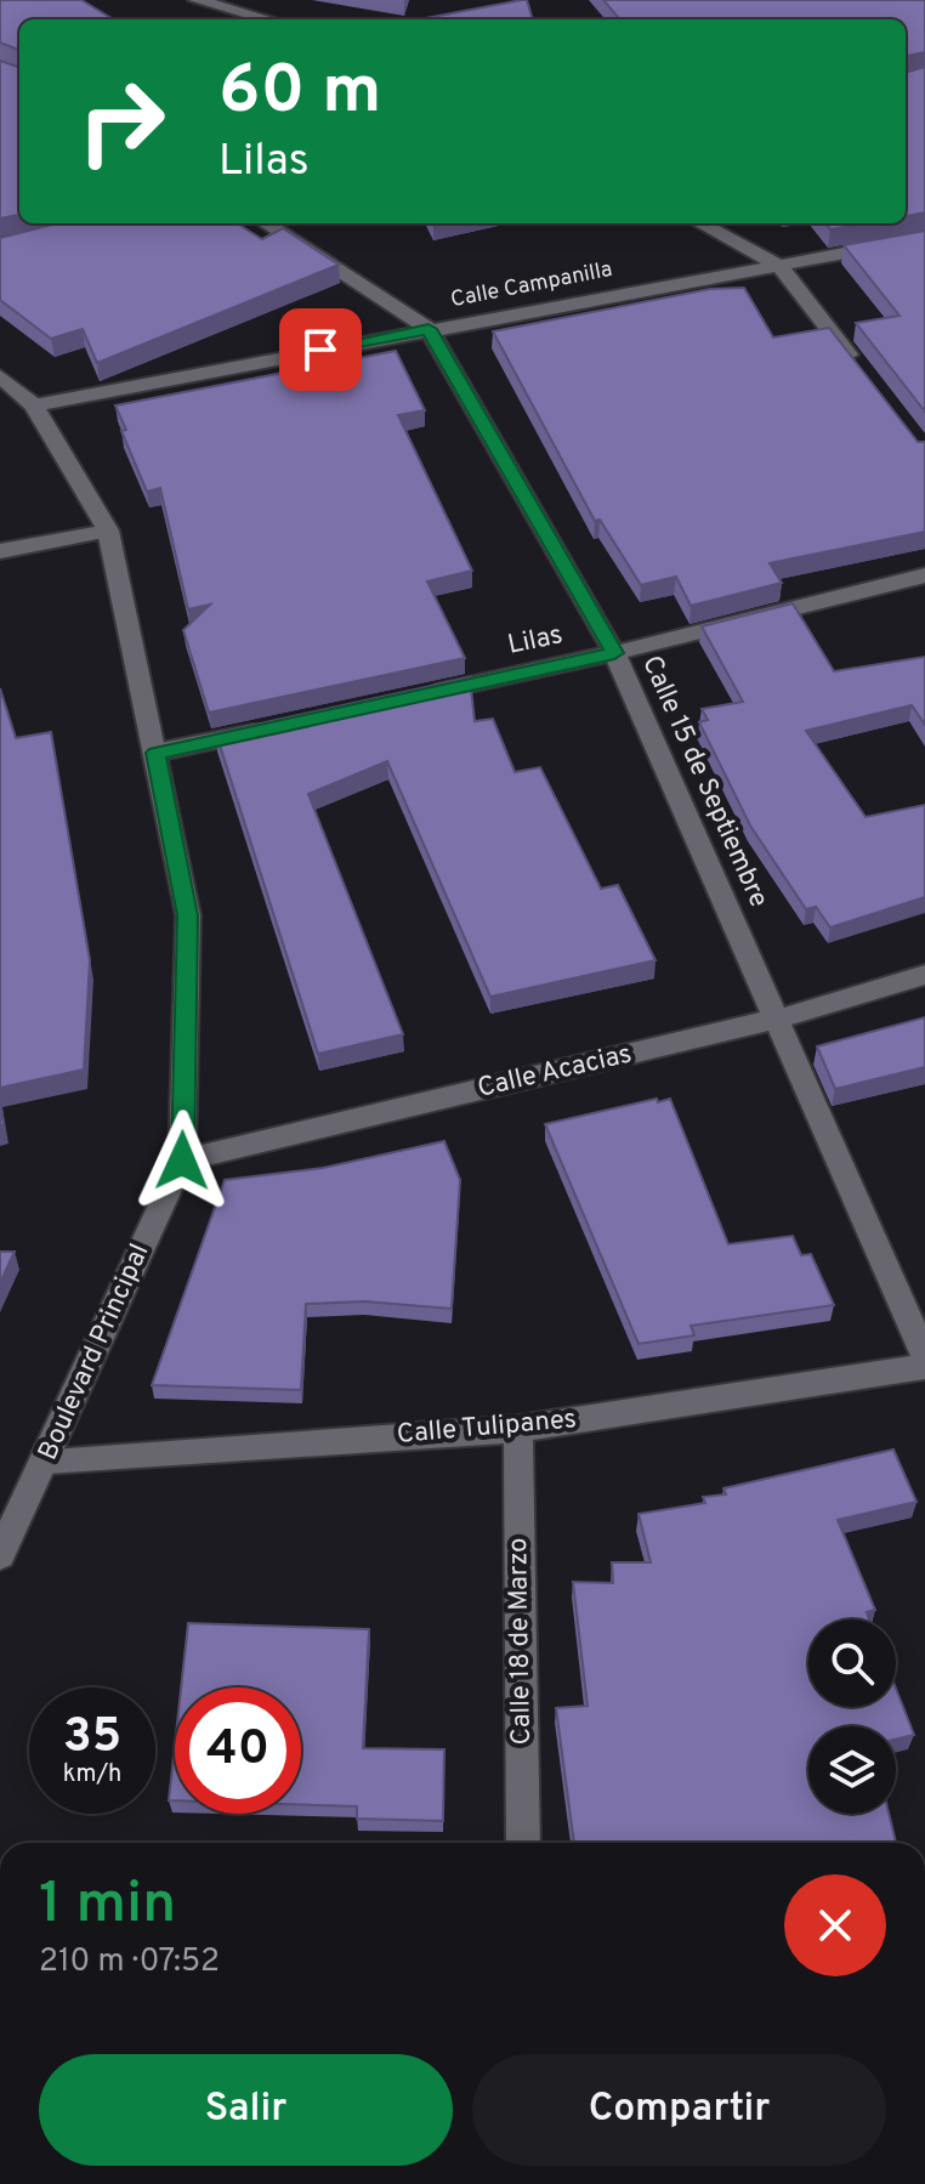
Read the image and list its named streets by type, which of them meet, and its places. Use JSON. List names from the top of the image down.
{
  "streets": {
    "street": [
      "Calle Campanilla",
      "Lilas",
      "Calle 15 de Septiembre",
      "Calle Acacias",
      "Boulevard Principal",
      "Calle Tulipanes",
      "Calle 18 de Marzo"
    ]
  },
  "crossings": [
    ["Calle Campanilla", "Calle 15 de Septiembre"],
    ["Calle Campanilla", "Boulevard Principal"],
    ["Lilas", "Calle 15 de Septiembre"],
    ["Calle 15 de Septiembre", "Calle Acacias"],
    ["Calle Acacias", "Boulevard Principal"],
    ["Boulevard Principal", "Calle Tulipanes"],
    ["Calle Tulipanes", "Calle 18 de Marzo"]
  ],
  "page": {
    "turn": ["60 m", "Lilas"],
    "speed": "35 km/h",
    "limit": "40",
    "heading": ["1 min", "210 m · 07:52"],
    "buttons": ["Salir", "Compartir"]
  }
}
